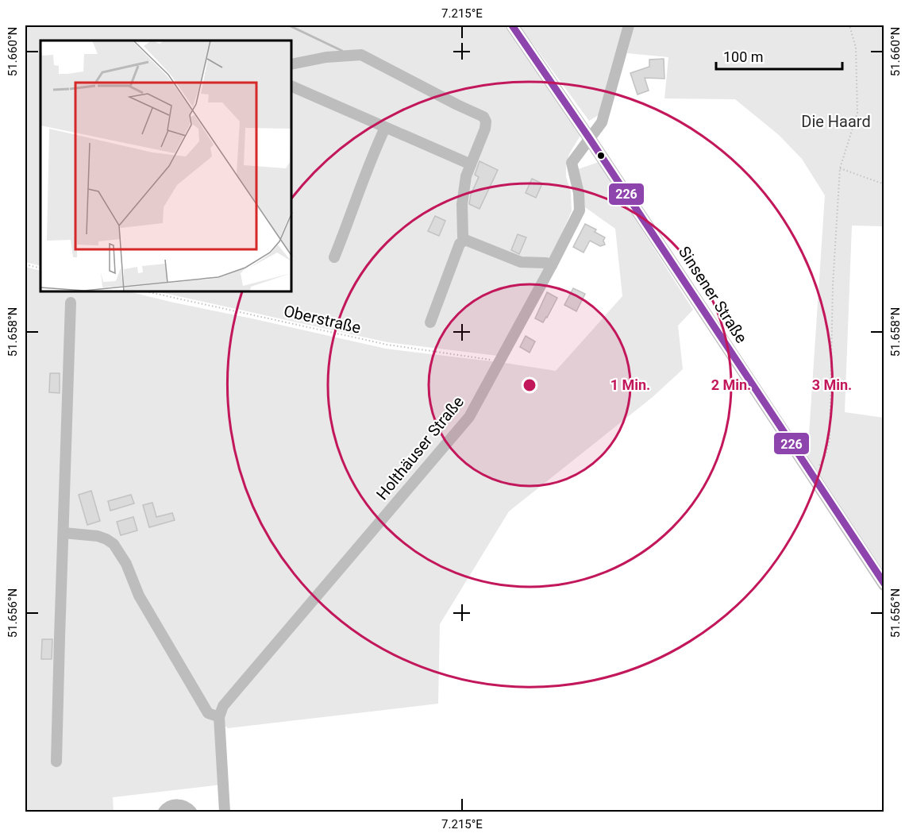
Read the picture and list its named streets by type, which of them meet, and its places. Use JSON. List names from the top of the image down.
{
  "streets": {
    "main road": ["Sinsener Straße"],
    "street": ["Holthäuser Straße"],
    "path": ["Oberstraße"]
  },
  "crossings": [
    ["Sinsener Straße", "Holthäuser Straße"],
    ["Oberstraße", "Holthäuser Straße"]
  ],
  "parks": ["Die Haard"],
  "lines": ["transit line 226"],
  "scale_bar": "100 m",
  "coordinates": [
    "7.215°E",
    "51.660°N",
    "51.658°N",
    "51.656°N"
  ],
  "rings": ["1 Min.", "2 Min.", "3 Min."]
}
